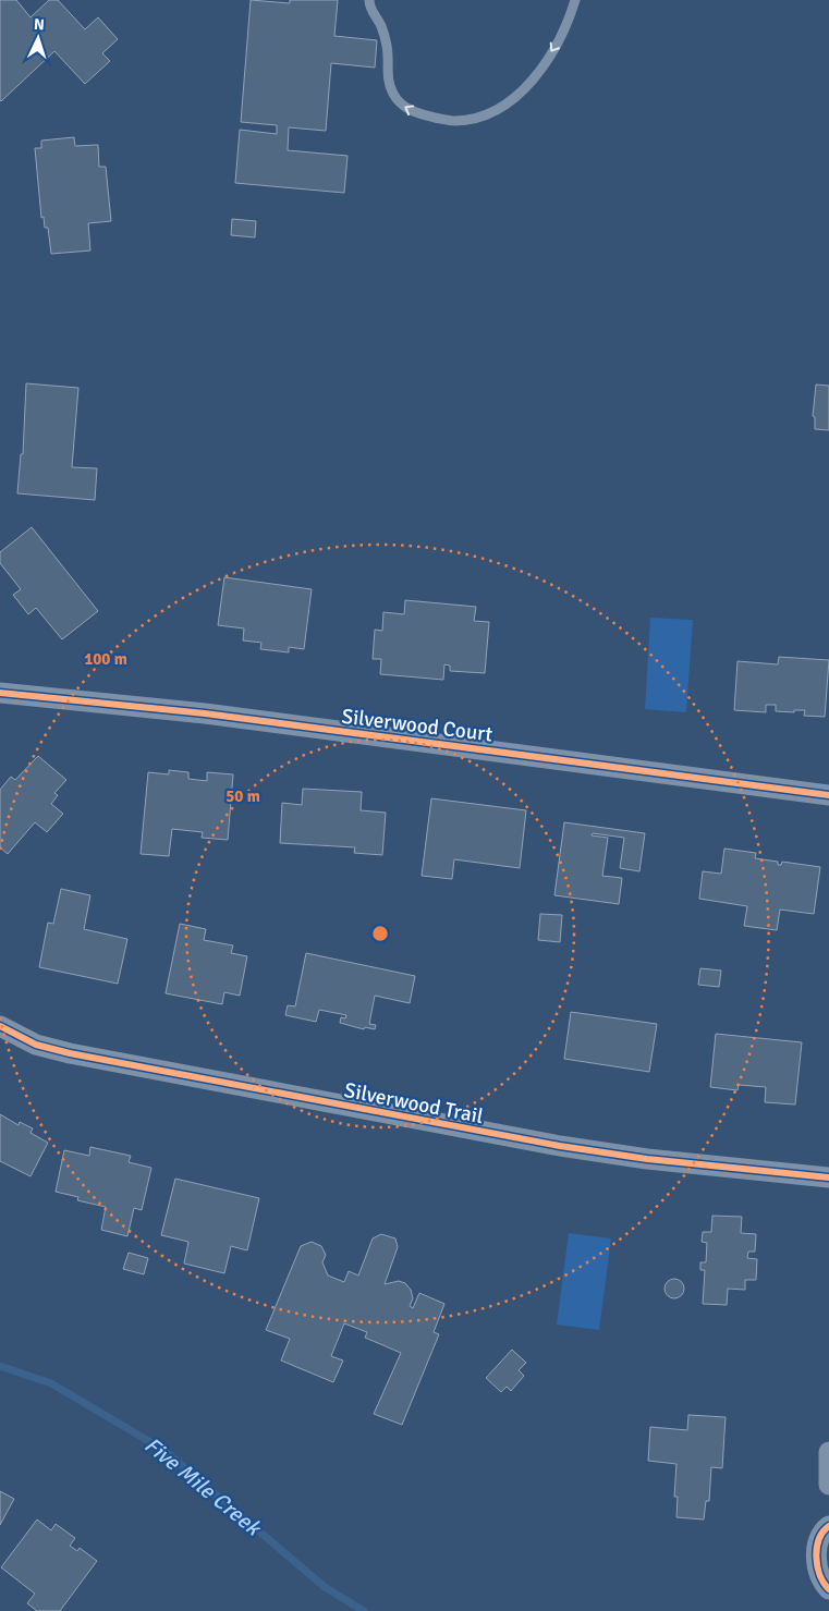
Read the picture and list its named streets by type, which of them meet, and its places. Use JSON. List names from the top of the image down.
{
  "streets": {
    "street": ["Silverwood Court", "Silverwood Trail"]
  },
  "water": ["Five Mile Creek"],
  "north": "top",
  "rings": ["100 m", "50 m"]
}
